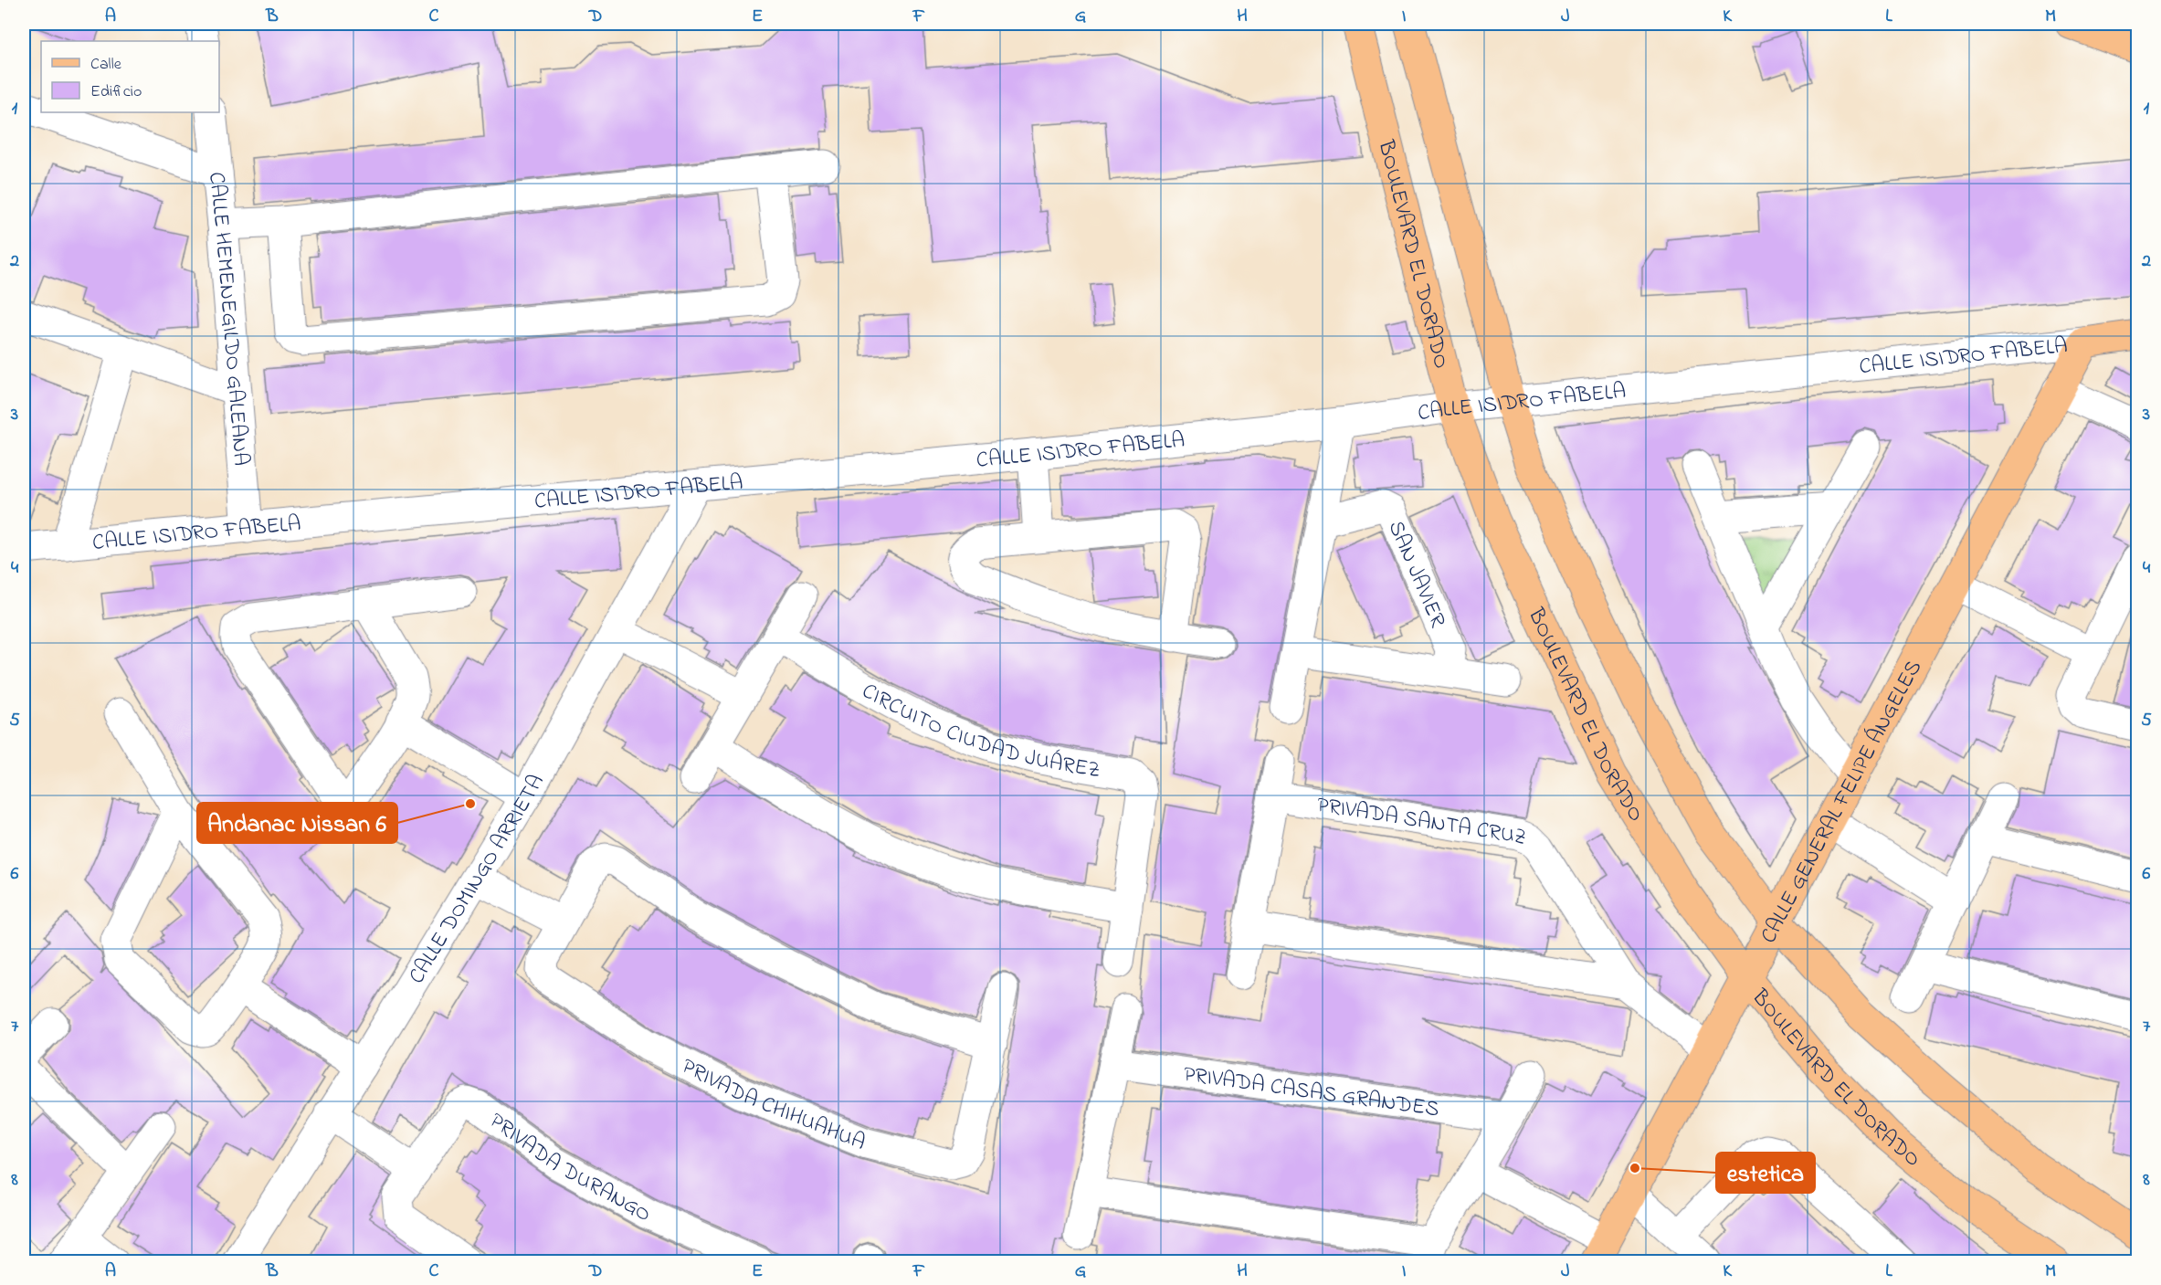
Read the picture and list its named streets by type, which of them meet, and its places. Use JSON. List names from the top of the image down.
{
  "streets": {
    "main road": ["BOULEVARD EL DORADO", "CALLE ISIDRO FABELA", "CALLE GENERAL FELIPE ÁNGELES"],
    "street": [
      "CALLE HEMENEGILDO GALEANA",
      "SAN JAVIER",
      "CIRCUITO CIUDAD JUÁREZ",
      "PRIVADA SANTA CRUZ",
      "CALLE DOMINGO ARRIETA",
      "PRIVADA CASAS GRANDES",
      "PRIVADA CHIHUAHUA",
      "PRIVADA DURANGO"
    ]
  },
  "crossings": [
    ["BOULEVARD EL DORADO", "CALLE ISIDRO FABELA"],
    ["BOULEVARD EL DORADO", "CALLE GENERAL FELIPE ÁNGELES"],
    ["CALLE HEMENEGILDO GALEANA", "CALLE ISIDRO FABELA"],
    ["CALLE ISIDRO FABELA", "CALLE GENERAL FELIPE ÁNGELES"],
    ["CALLE ISIDRO FABELA", "CALLE DOMINGO ARRIETA"],
    ["CALLE GENERAL FELIPE ÁNGELES", "PRIVADA SANTA CRUZ"]
  ],
  "places": ["Andanac Nissan 6", "estetica"],
  "legend": ["Calle", "Edificio"],
  "grid": {
    "columns": [
      "A",
      "B",
      "C",
      "D",
      "E",
      "F",
      "G",
      "H",
      "I",
      "J",
      "K",
      "L",
      "M"
    ],
    "rows": [
      "1",
      "2",
      "3",
      "4",
      "5",
      "6",
      "7",
      "8"
    ]
  }
}
